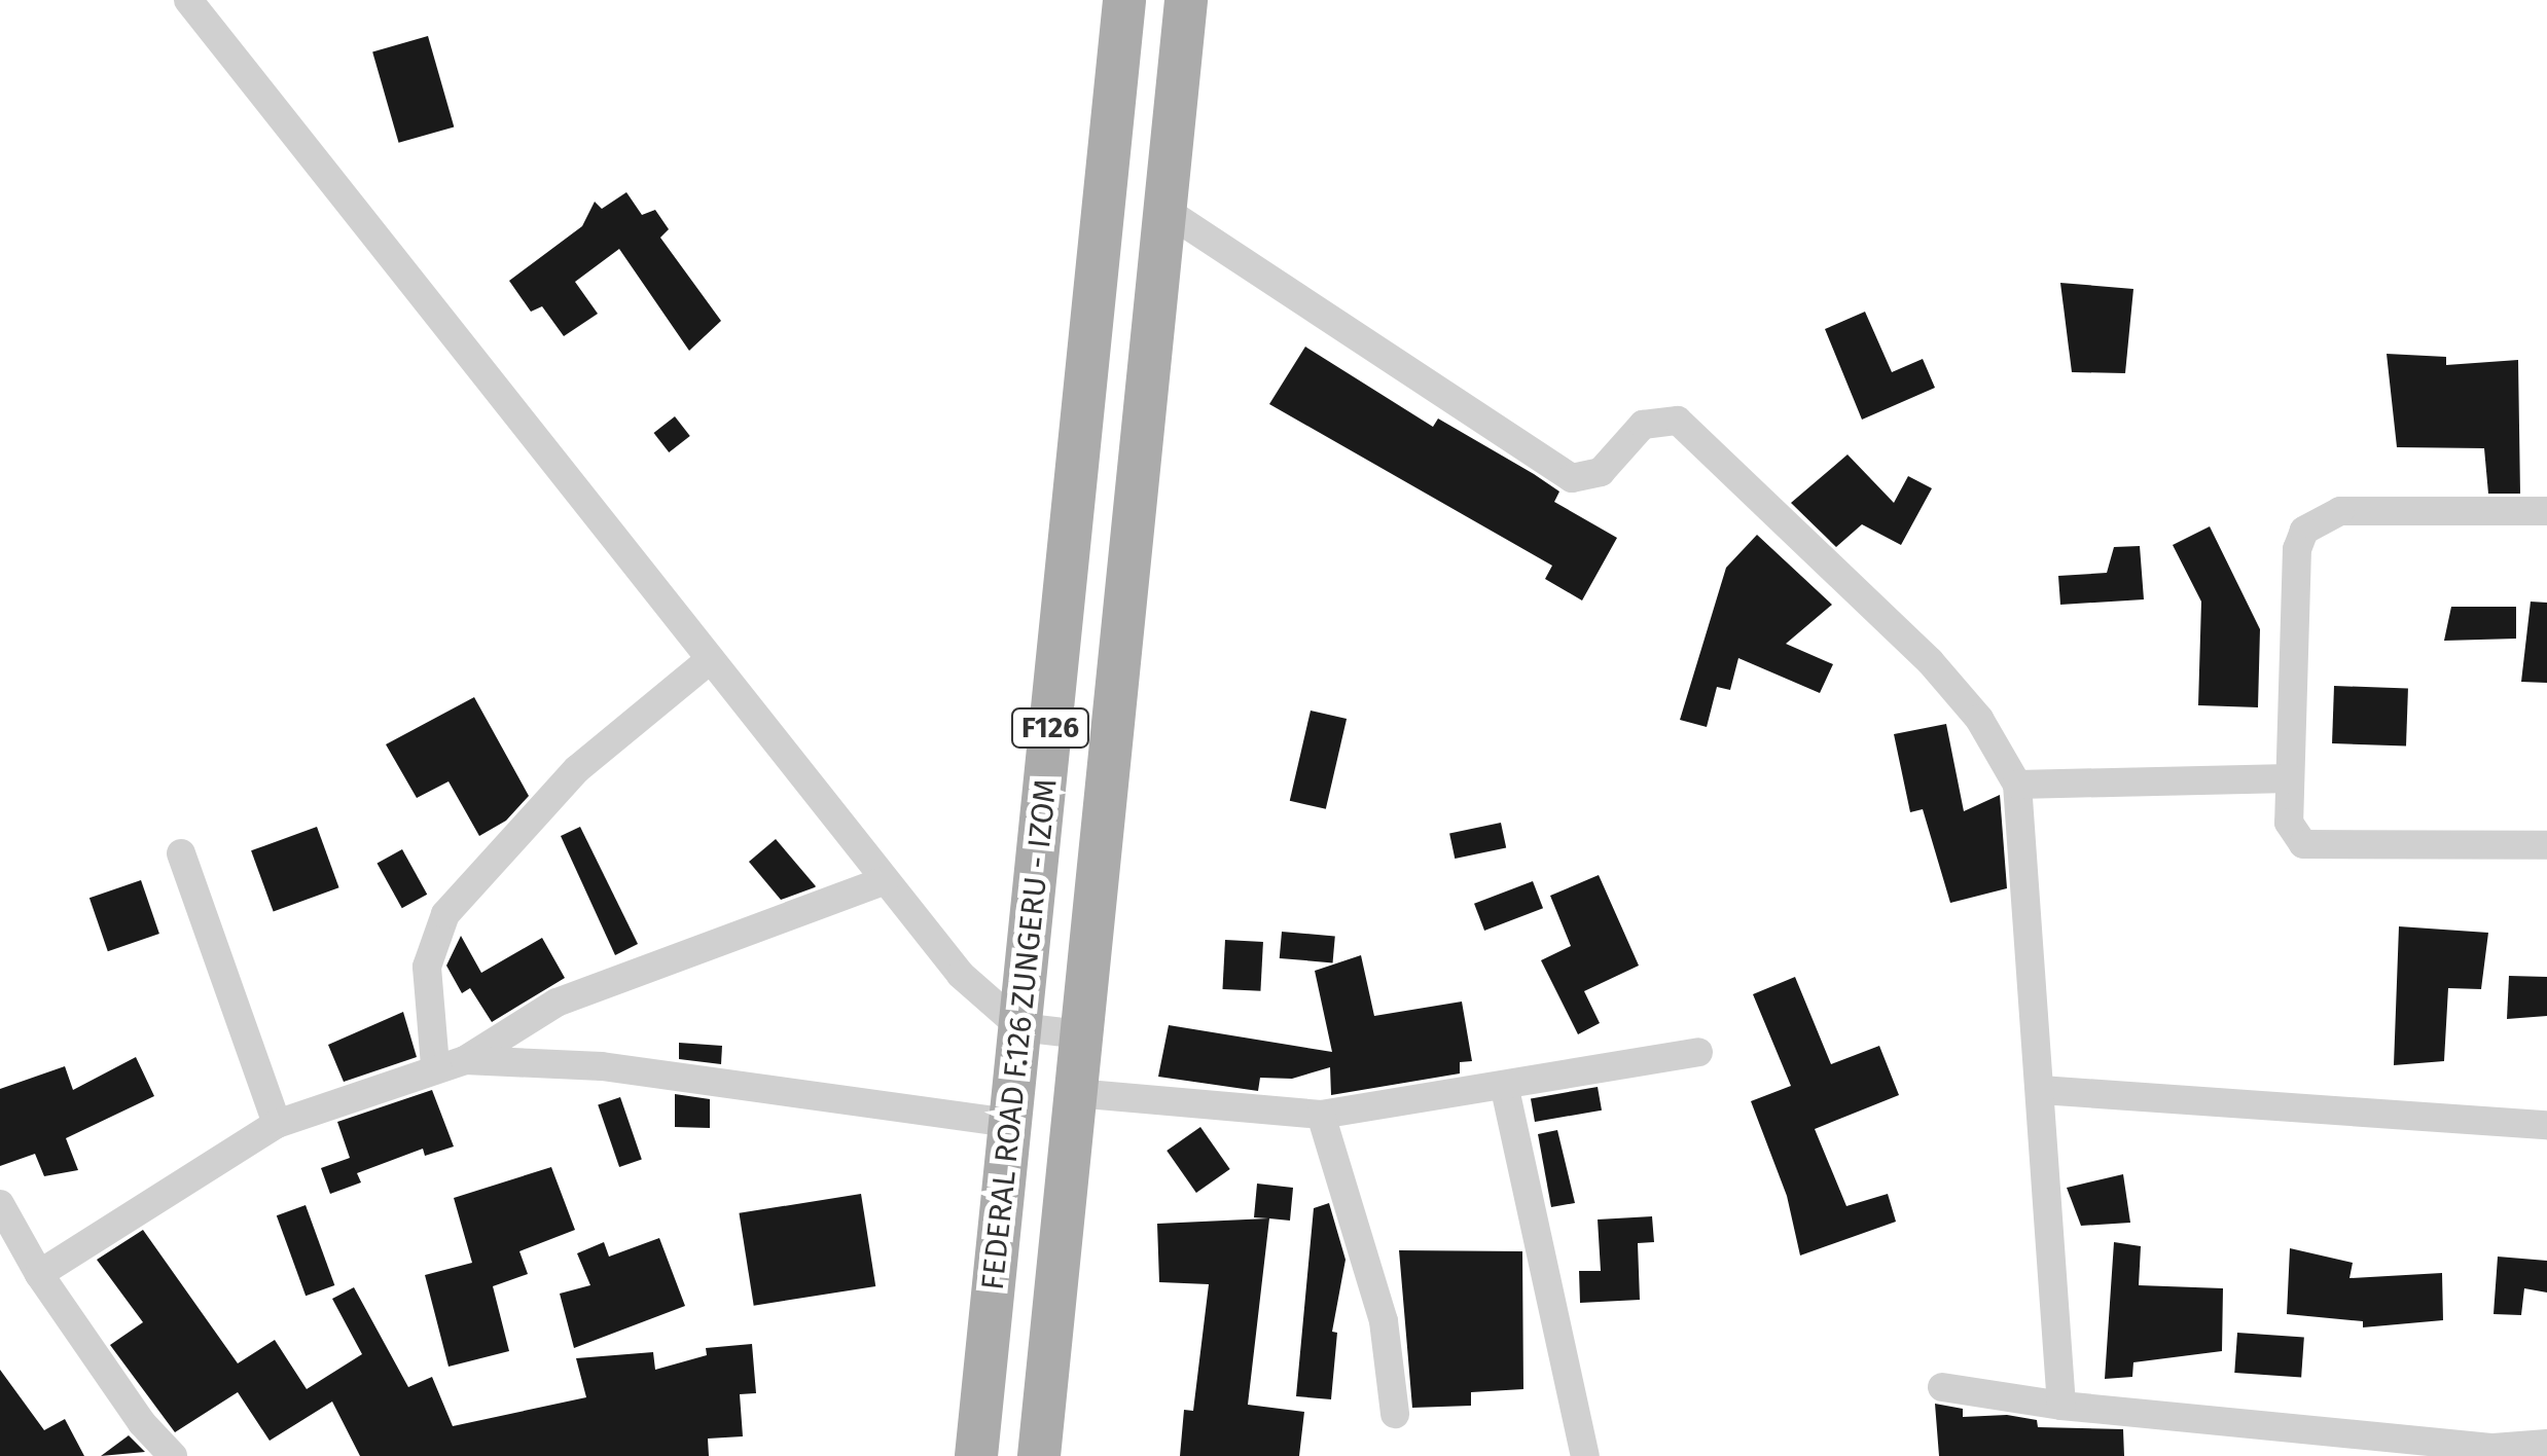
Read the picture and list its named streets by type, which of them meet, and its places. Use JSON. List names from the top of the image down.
{
  "streets": {
    "main road": ["F126", "FEDERAL ROAD F.126 ZUNGERU - IZOM"]
  }
}
